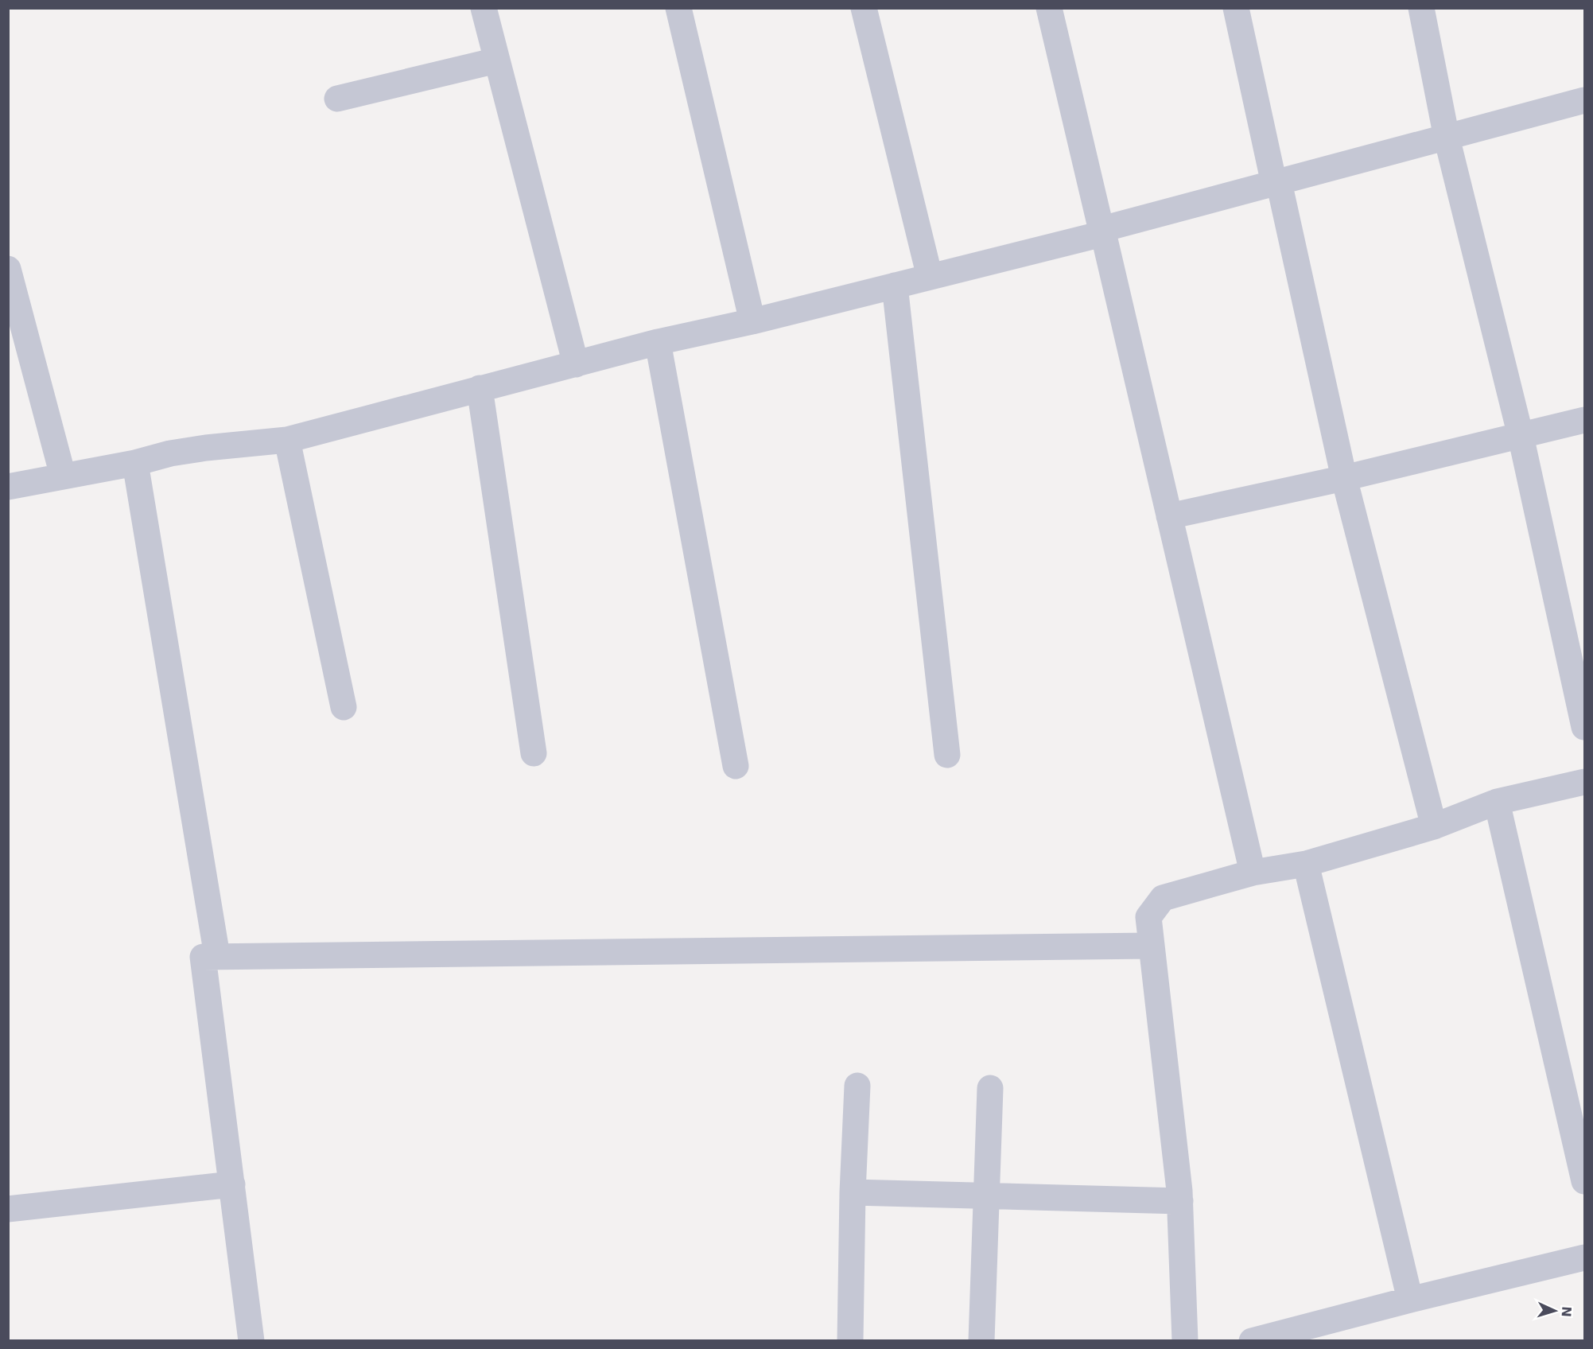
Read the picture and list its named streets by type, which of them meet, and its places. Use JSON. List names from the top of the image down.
{
  "north": "right"
}
